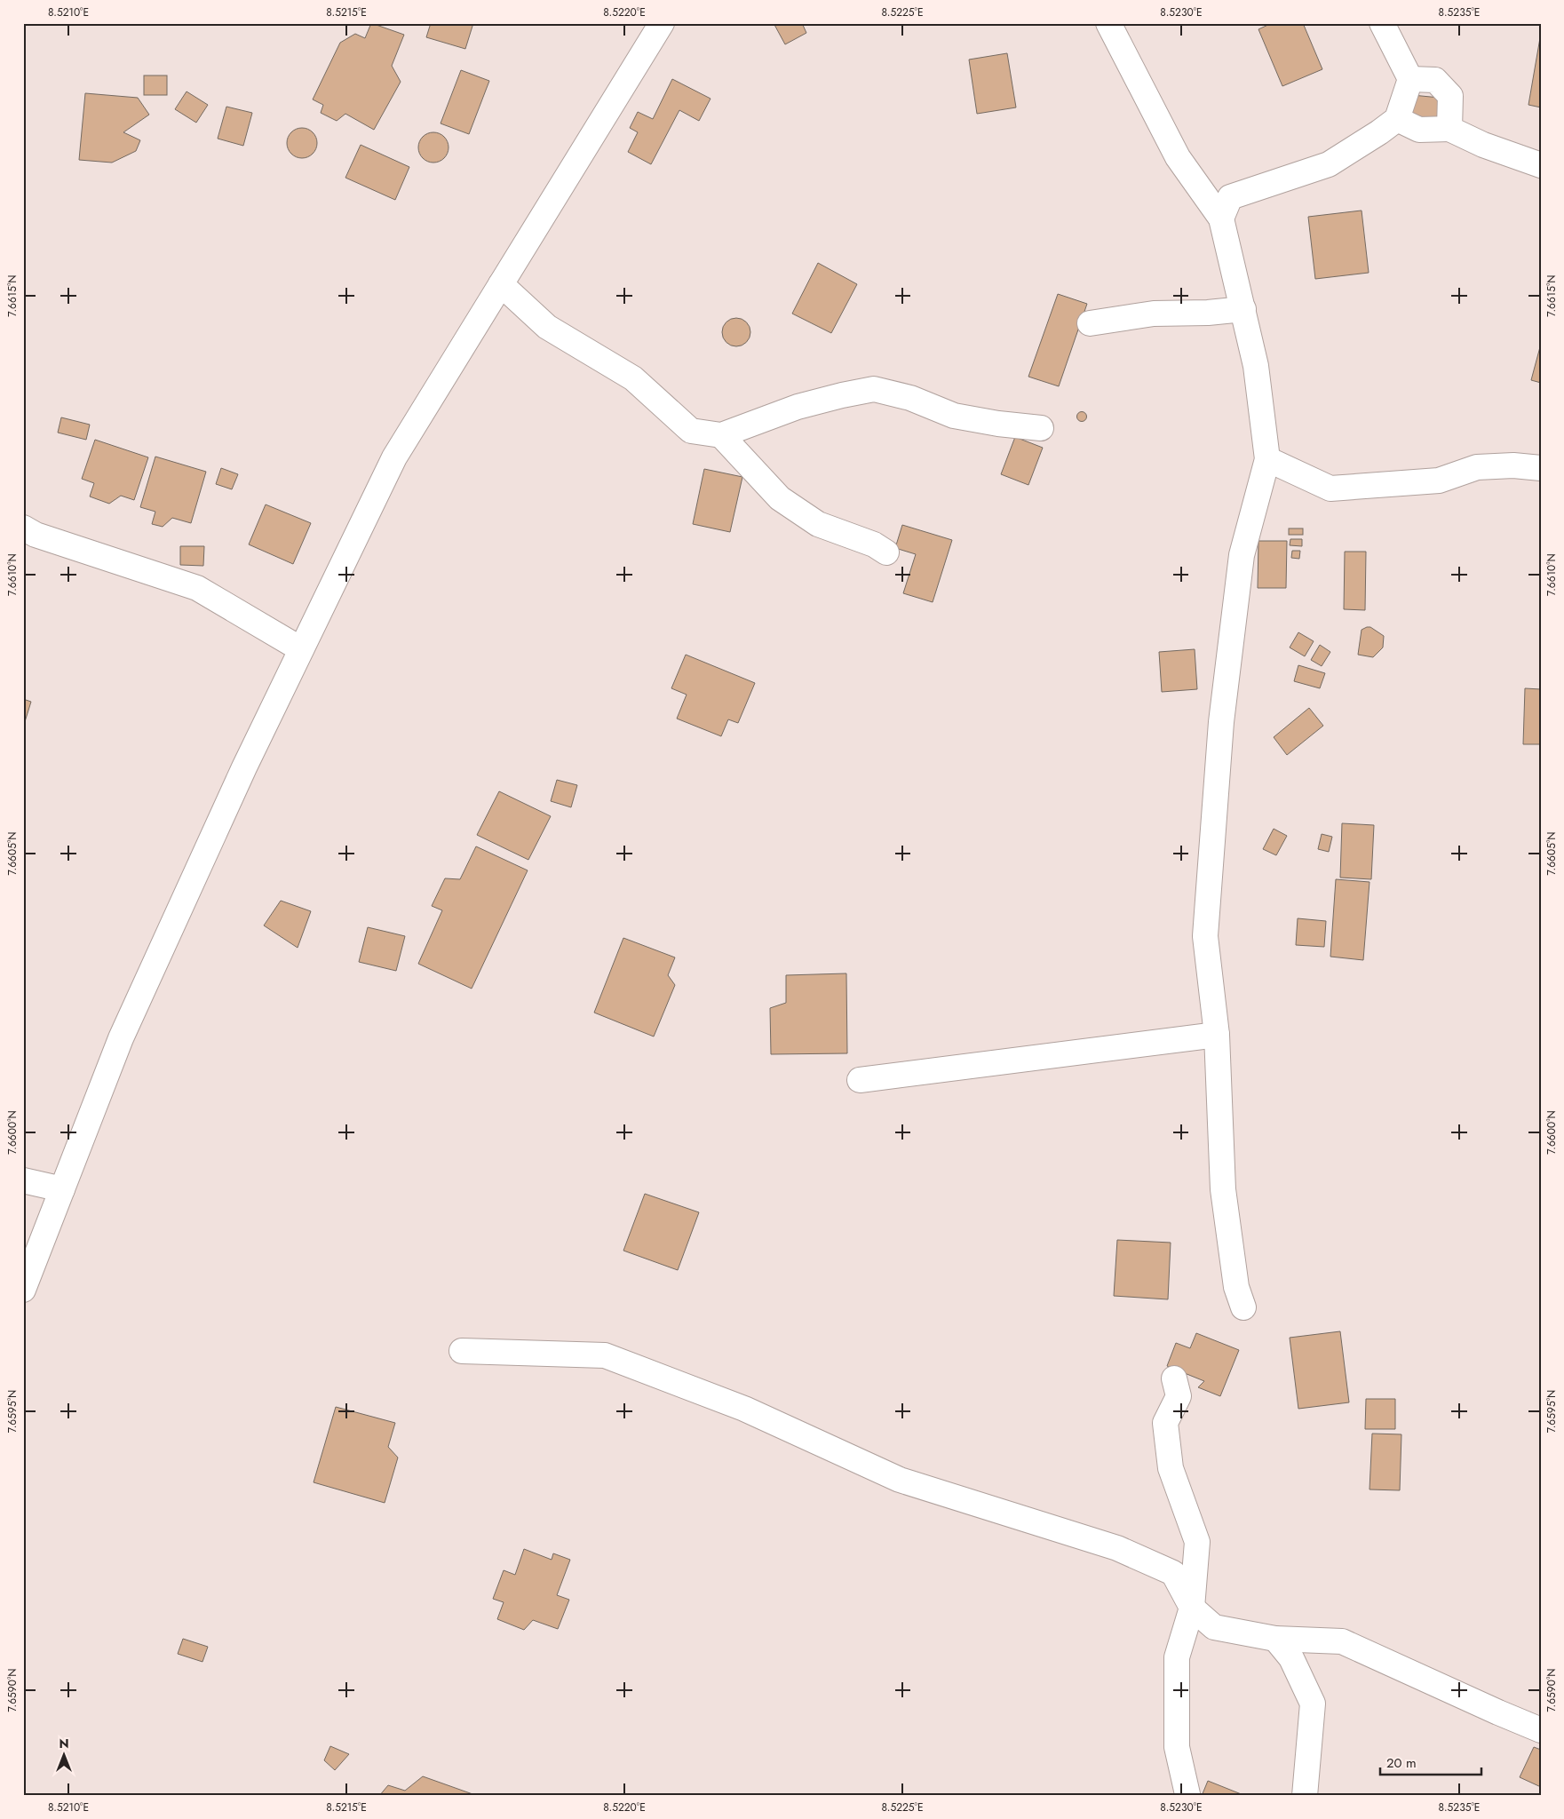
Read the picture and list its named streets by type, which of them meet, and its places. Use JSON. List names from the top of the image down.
{
  "scale_bar": "20 m",
  "north": "top",
  "coordinates": [
    "8.5210°E",
    "8.5215°E",
    "8.5220°E",
    "8.5225°E",
    "8.5230°E",
    "8.5235°E",
    "7.6615°N",
    "7.6610°N",
    "7.6605°N",
    "7.6600°N",
    "7.6595°N",
    "7.6590°N"
  ]
}
